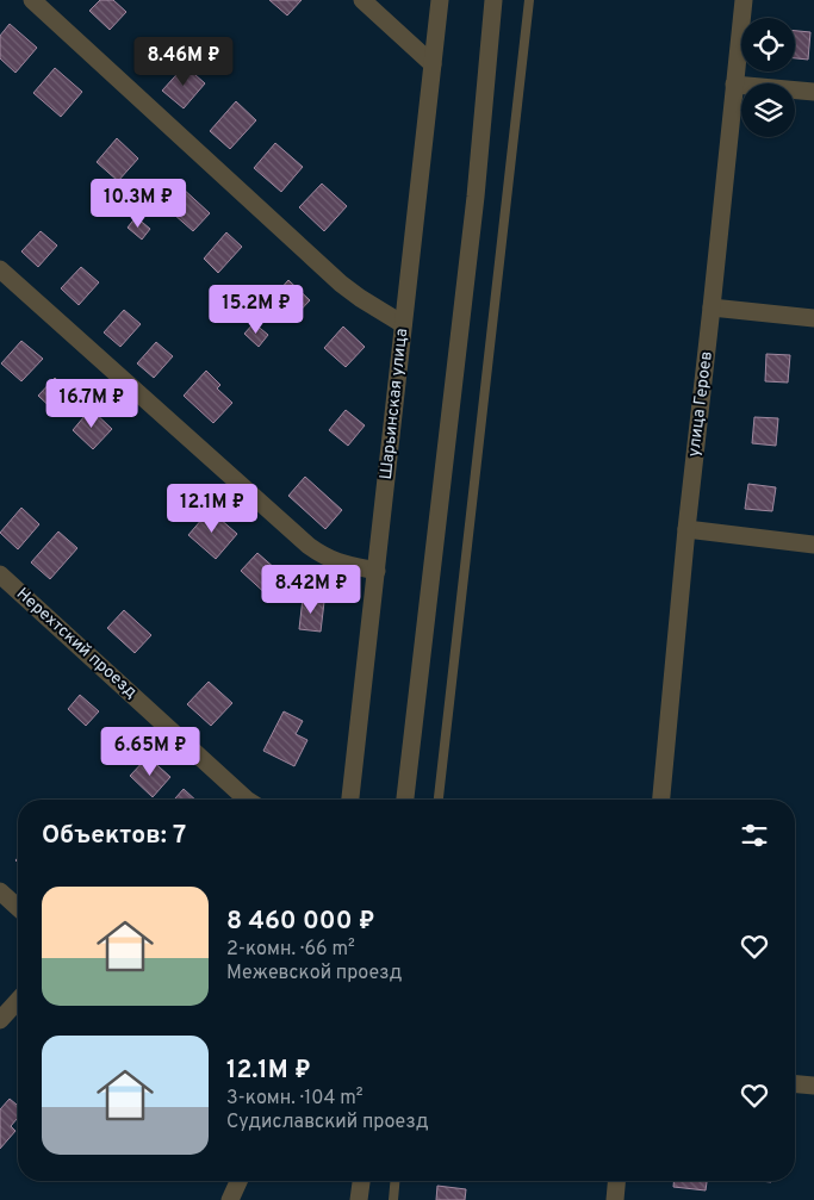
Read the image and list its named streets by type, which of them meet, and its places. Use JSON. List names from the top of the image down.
{
  "streets": {
    "street": ["Шарьинская улица", "улица Героев", "Нерехтский проезд"]
  },
  "page": {
    "price": [
      "8.46M ₽",
      "10.3M ₽",
      "15.2M ₽",
      "16.7M ₽",
      "12.1M ₽",
      "8.42M ₽",
      "6.65M ₽"
    ],
    "heading": "Объектов: 7",
    "list": [
      {
        "name": "8 460 000 ₽",
        "note": "2-комн. · 66 m² · Межевской проезд"
      },
      {
        "name": "12.1M ₽",
        "note": "3-комн. · 104 m² · Судиславский проезд"
      }
    ]
  }
}
